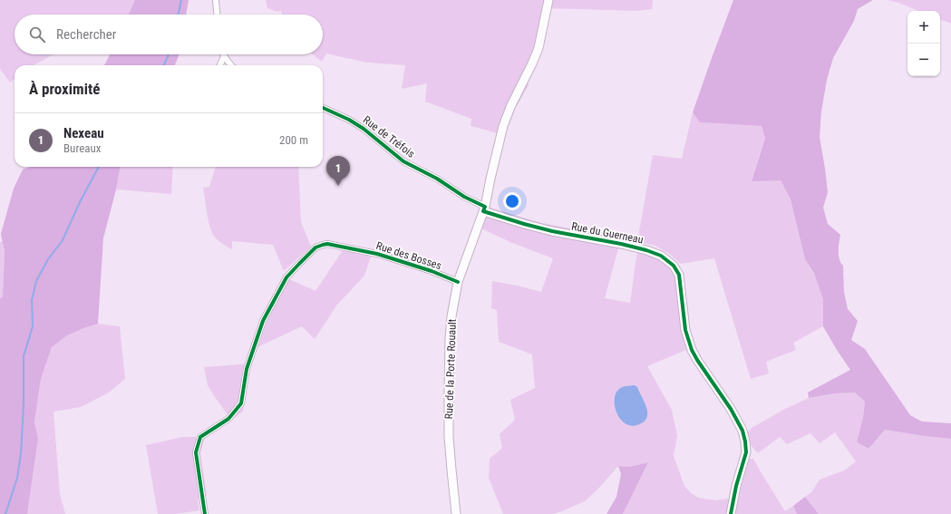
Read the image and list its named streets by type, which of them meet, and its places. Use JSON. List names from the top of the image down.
{
  "streets": {
    "street": [
      "Rue de Tréfois",
      "Rue du Guerneau",
      "Rue des Bosses",
      "Rue de la Porte Rouault"
    ]
  },
  "crossings": [
    ["Rue de Tréfois", "Rue du Guerneau"],
    ["Rue de Tréfois", "Rue de la Porte Rouault"],
    ["Rue du Guerneau", "Rue de la Porte Rouault"],
    ["Rue des Bosses", "Rue de la Porte Rouault"]
  ],
  "page": {
    "map_buttons": ["+", "−"],
    "search": "Rechercher",
    "heading": "À proximité",
    "list": [
      {
        "mark": "1",
        "name": "Nexeau",
        "note": "Bureaux",
        "value": "200 m"
      }
    ],
    "pins": "1"
  }
}
